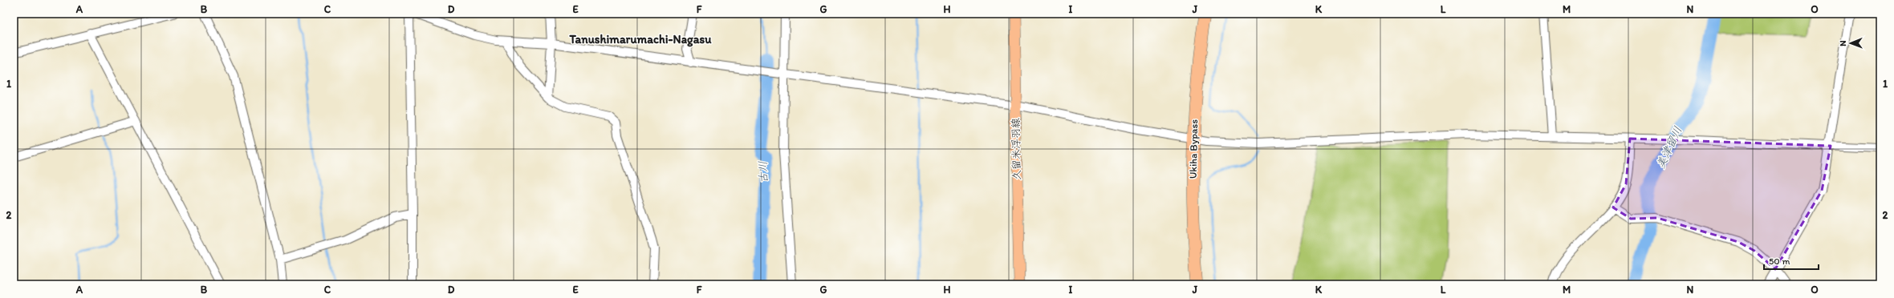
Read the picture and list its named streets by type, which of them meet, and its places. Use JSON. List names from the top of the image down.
{
  "streets": {
    "highway": ["Ukiha Bypass"],
    "main road": ["久留米浮羽線"]
  },
  "districts": ["Tanushimarumachi-Nagasu"],
  "water": ["美津留川", "古川"],
  "scale_bar": "50 m",
  "north": "left",
  "grid": {
    "columns": [
      "A",
      "B",
      "C",
      "D",
      "E",
      "F",
      "G",
      "H",
      "I",
      "J",
      "K",
      "L",
      "M",
      "N",
      "O"
    ],
    "rows": ["1", "2"]
  }
}
